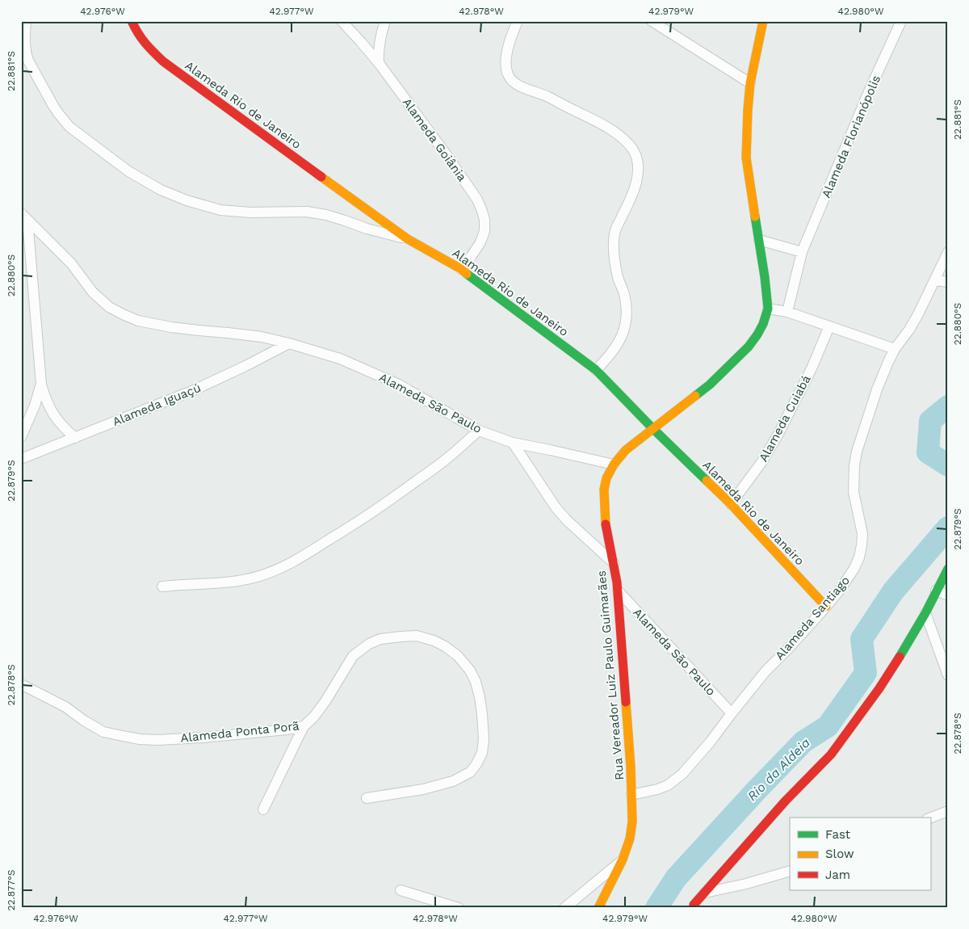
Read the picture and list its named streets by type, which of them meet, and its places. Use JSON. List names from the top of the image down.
{
  "streets": {
    "street": [
      "Alameda Rio de Janeiro",
      "Alameda Florianópolis",
      "Alameda Goiânia",
      "Alameda São Paulo",
      "Alameda Iguaçú",
      "Alameda Cuiabá",
      "Alameda Santiago",
      "Rua Vereador Luiz Paulo Guimarães",
      "Alameda Ponta Porã"
    ]
  },
  "crossings": [
    ["Alameda Rio de Janeiro", "Alameda Goiânia"],
    ["Alameda Rio de Janeiro", "Alameda Cuiabá"],
    ["Alameda Rio de Janeiro", "Alameda Santiago"],
    ["Alameda Rio de Janeiro", "Rua Vereador Luiz Paulo Guimarães"],
    ["Alameda São Paulo", "Alameda Iguaçú"],
    ["Alameda São Paulo", "Alameda Santiago"],
    ["Alameda São Paulo", "Rua Vereador Luiz Paulo Guimarães"],
    ["Alameda Santiago", "Rua Vereador Luiz Paulo Guimarães"]
  ],
  "water": ["Rio da Aldeia"],
  "legend": ["Fast", "Slow", "Jam"],
  "coordinates": [
    "42.976°W",
    "42.977°W",
    "42.978°W",
    "42.979°W",
    "42.980°W",
    "22.881°S",
    "22.880°S",
    "22.879°S",
    "22.878°S",
    "22.877°S"
  ]
}
